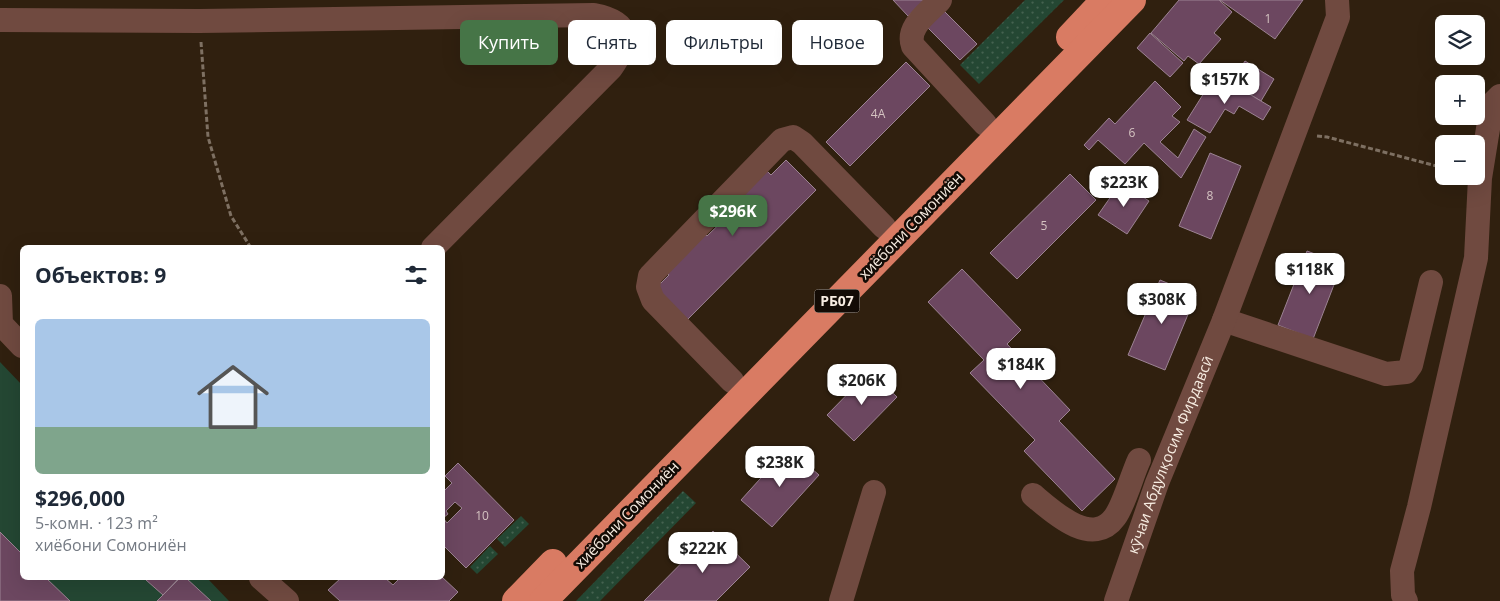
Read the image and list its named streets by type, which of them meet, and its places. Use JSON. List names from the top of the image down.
{
  "streets": {
    "highway": ["хиёбони Сомониён", "РБ07"],
    "street": ["кӯчаи Абдулқосим Фирдавсӣ"]
  },
  "house_numbers": [
    "1",
    "4А",
    "6",
    "8",
    "5",
    "10"
  ],
  "page": {
    "map_buttons": ["+", "−"],
    "chip": [
      "Купить",
      "Снять",
      "Фильтры",
      "Новое"
    ],
    "price": [
      "$157K",
      "$223K",
      "$296K",
      "$118K",
      "$308K",
      "$184K",
      "$206K",
      "$238K",
      "$222K"
    ],
    "heading": "Объектов: 9",
    "list": [
      {
        "name": "$296,000",
        "note": "5-комн. · 123 m² · хиёбони Сомониён"
      }
    ]
  }
}
